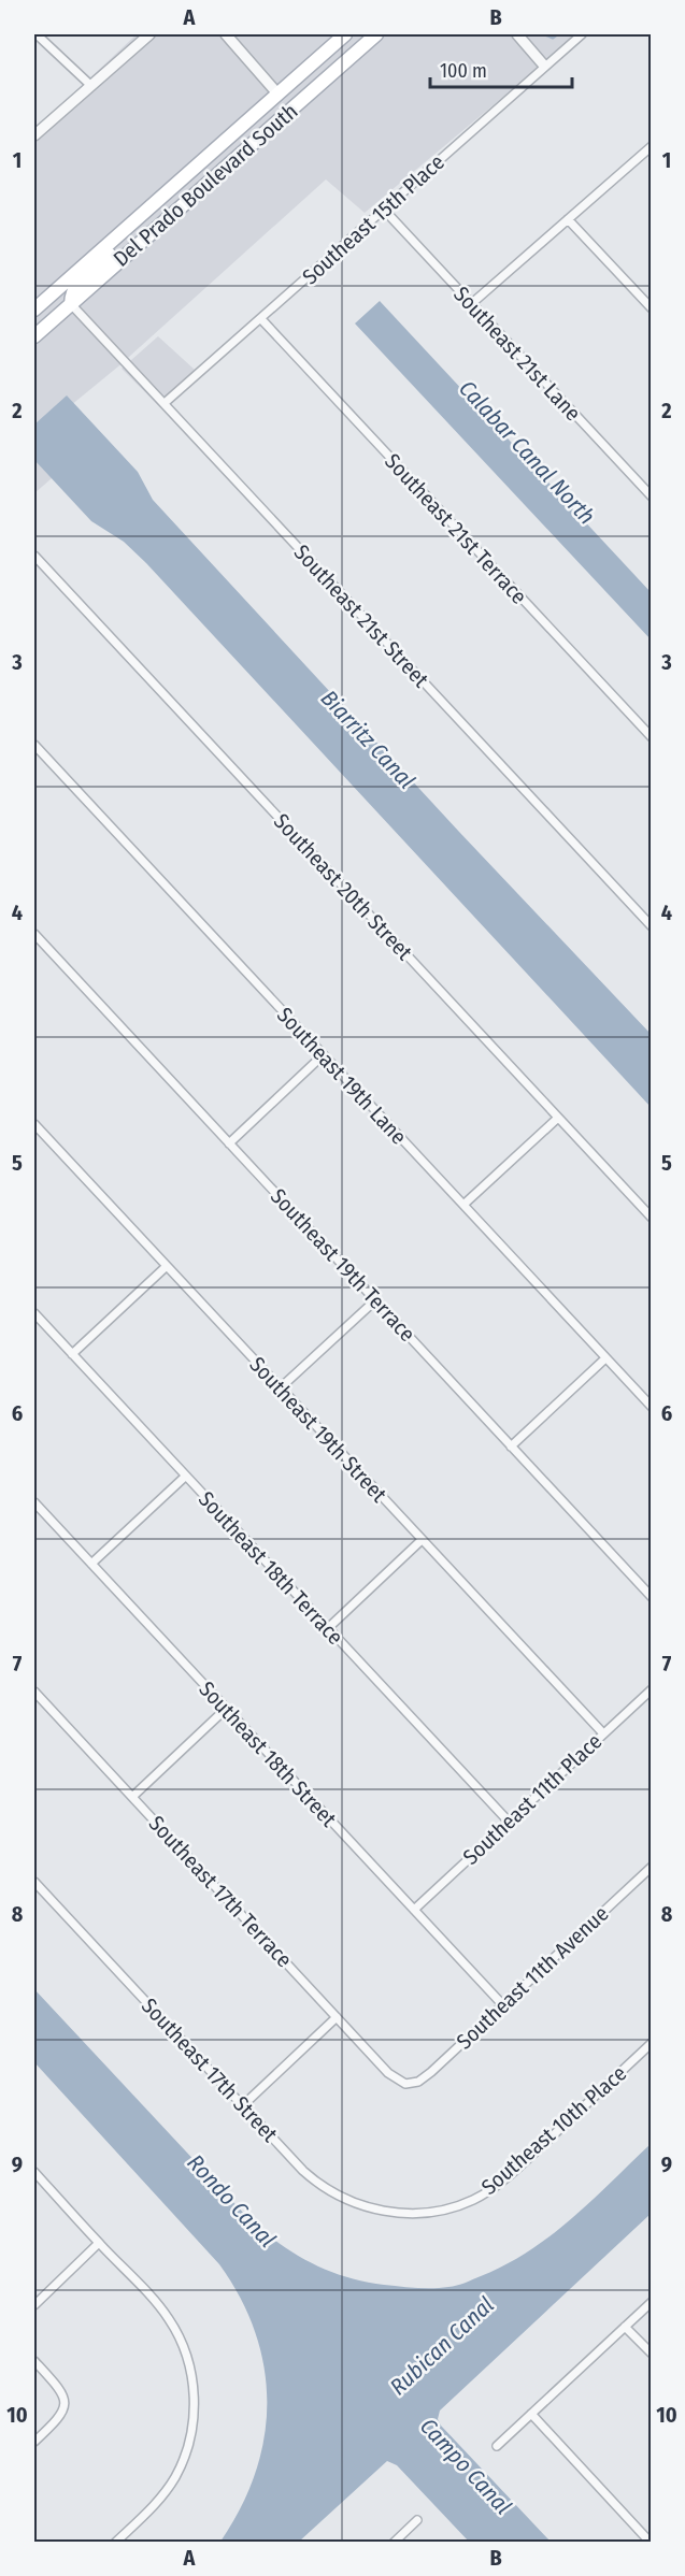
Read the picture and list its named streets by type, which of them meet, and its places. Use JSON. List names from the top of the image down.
{
  "streets": {
    "main road": ["Del Prado Boulevard South"],
    "street": [
      "Southeast 15th Place",
      "Southeast 21st Lane",
      "Southeast 21st Terrace",
      "Southeast 21st Street",
      "Southeast 20th Street",
      "Southeast 19th Lane",
      "Southeast 19th Terrace",
      "Southeast 19th Street",
      "Southeast 18th Terrace",
      "Southeast 18th Street",
      "Southeast 11th Place",
      "Southeast 17th Terrace",
      "Southeast 11th Avenue",
      "Southeast 17th Street",
      "Southeast 10th Place"
    ]
  },
  "crossings": [
    ["Del Prado Boulevard South", "Southeast 21st Street"],
    ["Southeast 15th Place", "Southeast 21st Lane"],
    ["Southeast 15th Place", "Southeast 21st Terrace"],
    ["Southeast 15th Place", "Southeast 21st Street"],
    ["Southeast 19th Street", "Southeast 11th Place"],
    ["Southeast 18th Terrace", "Southeast 11th Place"],
    ["Southeast 18th Street", "Southeast 11th Place"],
    ["Southeast 18th Street", "Southeast 11th Avenue"],
    ["Southeast 17th Terrace", "Southeast 11th Avenue"],
    ["Southeast 17th Street", "Southeast 10th Place"]
  ],
  "water": [
    "Calabar Canal North",
    "Biarritz Canal",
    "Rondo Canal",
    "Rubican Canal",
    "Campo Canal"
  ],
  "scale_bar": "100 m",
  "grid": {
    "columns": ["A", "B"],
    "rows": [
      "1",
      "2",
      "3",
      "4",
      "5",
      "6",
      "7",
      "8",
      "9",
      "10"
    ]
  }
}
